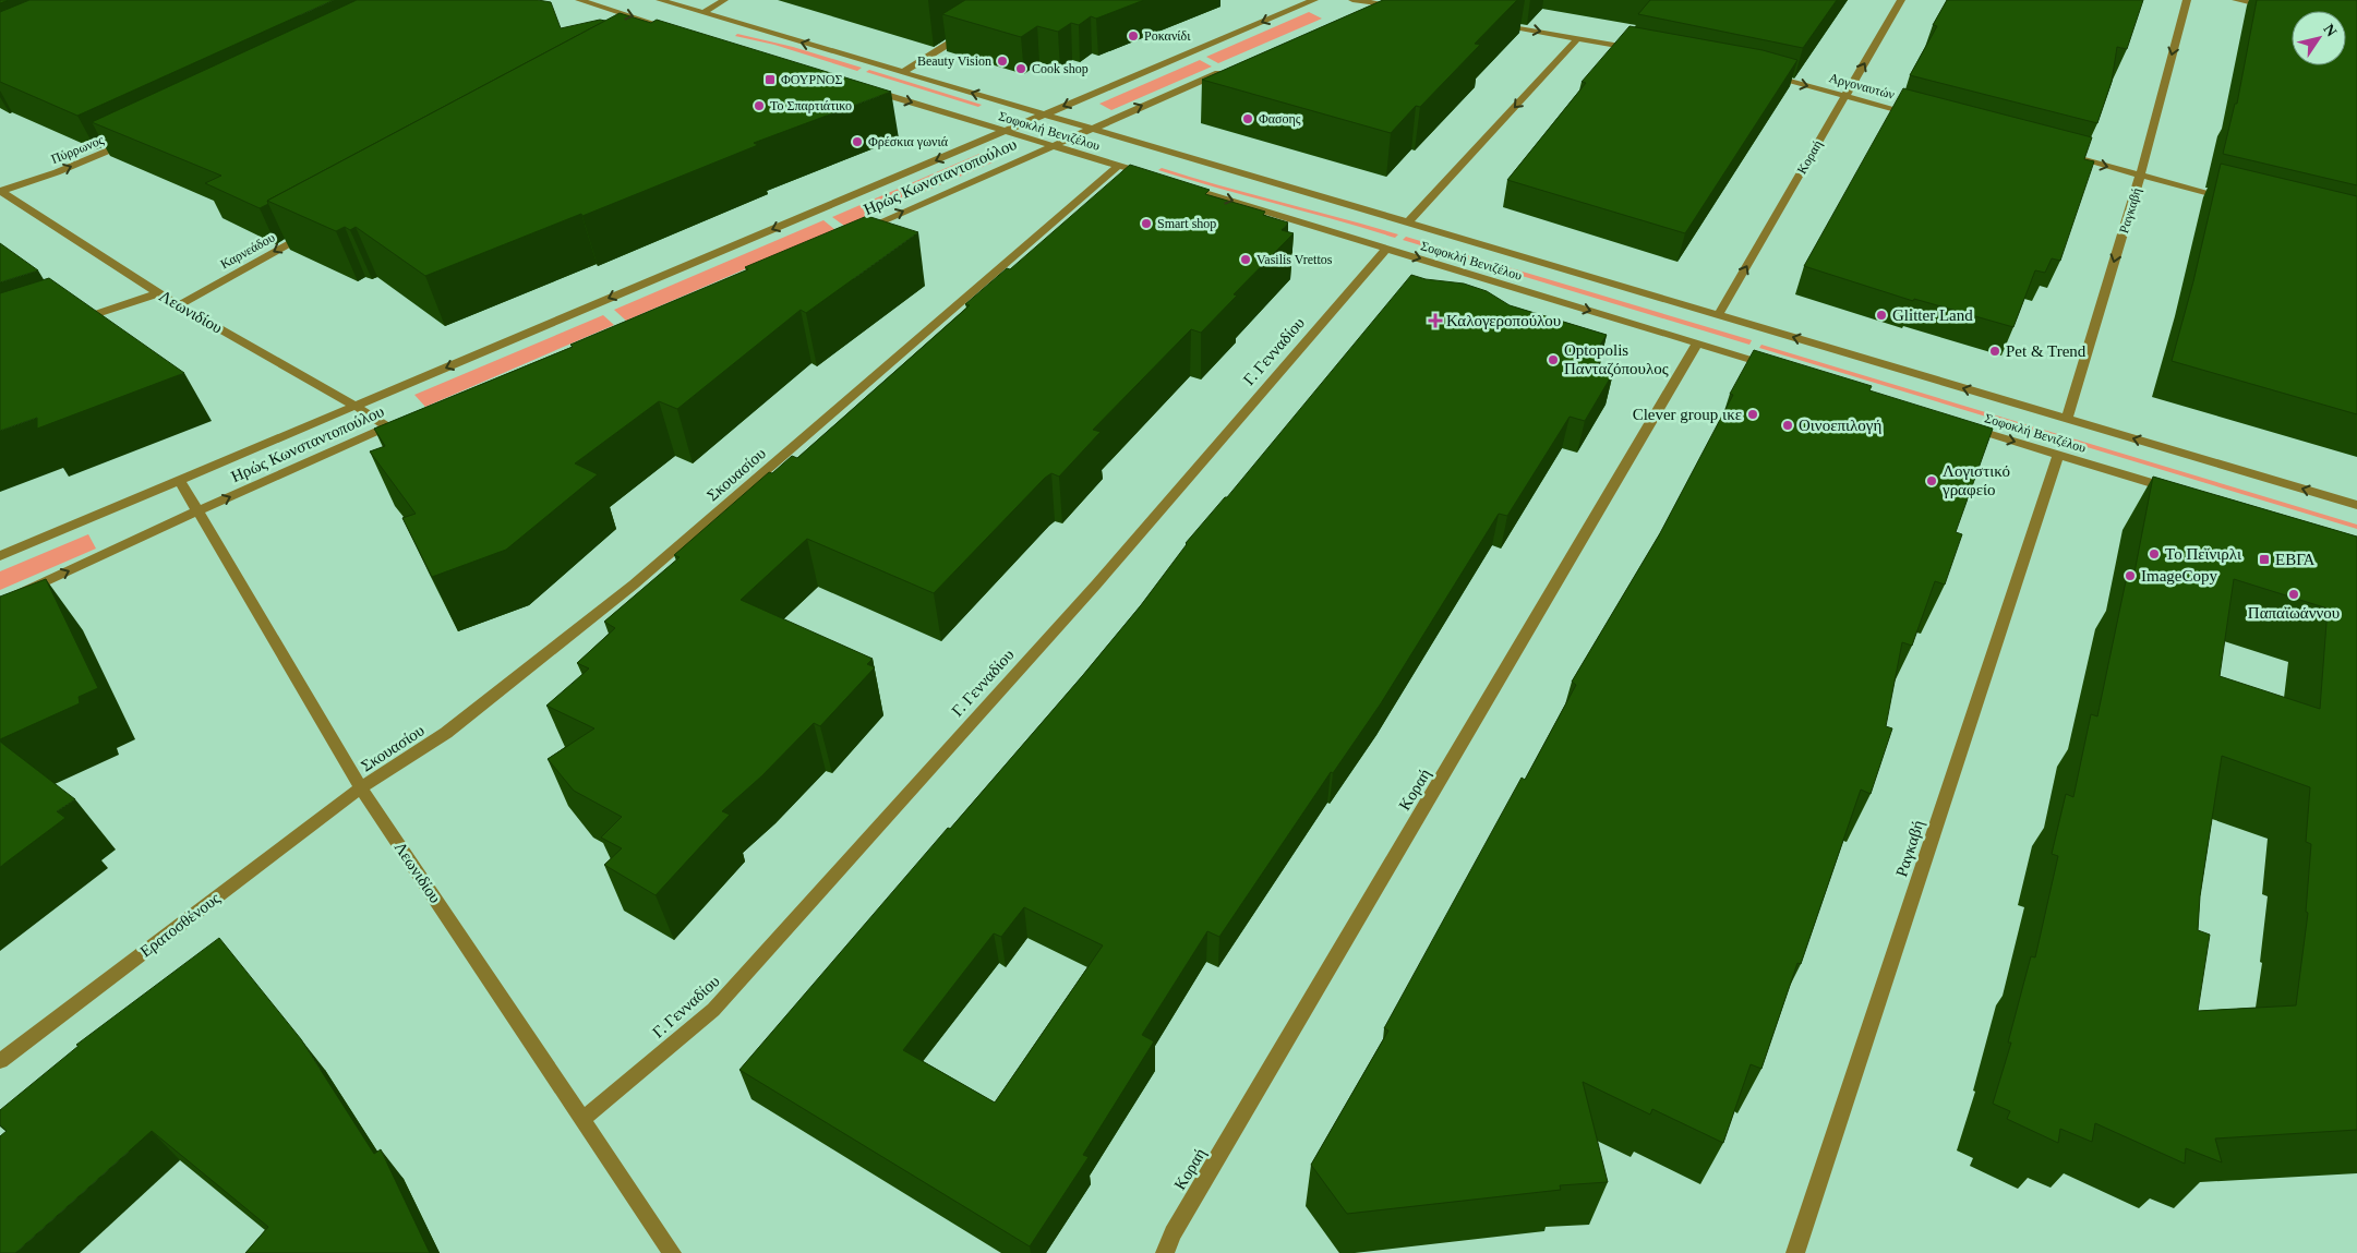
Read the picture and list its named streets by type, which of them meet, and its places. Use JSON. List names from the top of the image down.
{
  "streets": {
    "street": [
      "Αργοναυτών",
      "Σοφοκλή Βενιζέλου",
      "Πύρρωνος",
      "Κοραή",
      "Ηρώς Κωνσταντοπούλου",
      "Ραγκαβή",
      "Καρνεάδου",
      "Λεωνιδίου",
      "Γ. Γενναδίου",
      "Σκουασίου",
      "Ερατοσθένους"
    ]
  },
  "crossings": [
    ["Αργοναυτών", "Κοραή"],
    ["Σοφοκλή Βενιζέλου", "Κοραή"],
    ["Σοφοκλή Βενιζέλου", "Ηρώς Κωνσταντοπούλου"],
    ["Σοφοκλή Βενιζέλου", "Ραγκαβή"],
    ["Σοφοκλή Βενιζέλου", "Γ. Γενναδίου"],
    ["Σοφοκλή Βενιζέλου", "Σκουασίου"],
    ["Πύρρωνος", "Λεωνιδίου"],
    ["Ηρώς Κωνσταντοπούλου", "Λεωνιδίου"],
    ["Καρνεάδου", "Λεωνιδίου"],
    ["Λεωνιδίου", "Γ. Γενναδίου"],
    ["Λεωνιδίου", "Σκουασίου"],
    ["Λεωνιδίου", "Ερατοσθένους"],
    ["Σκουασίου", "Ερατοσθένους"]
  ],
  "one_way": ["Αργοναυτών", "Πύρρωνος", "Καρνεάδου"],
  "places": {
    "other": [
      "Ροκανίδι",
      "Beauty Vision",
      "Cook shop",
      "Το Σπαρτιάτικο",
      "Φασοης",
      "Φρέσκια γωνιά",
      "Smart shop",
      "Vasilis Vrettos",
      "Glitter Land",
      "Pet & Trend",
      "Optopolis Πανταζόπουλος",
      "Clever group ικε",
      "Οινοεπιλογή",
      "Λογιστικό γραφείο",
      "Το Πεϊνιρλι",
      "ImageCopy",
      "Παπαϊωάννου"
    ],
    "transit": ["ΦΟΥΡΝΟΣ", "ΕΒΓΑ"],
    "health": ["Καλογεροπούλου"]
  },
  "north": "top right"
}
